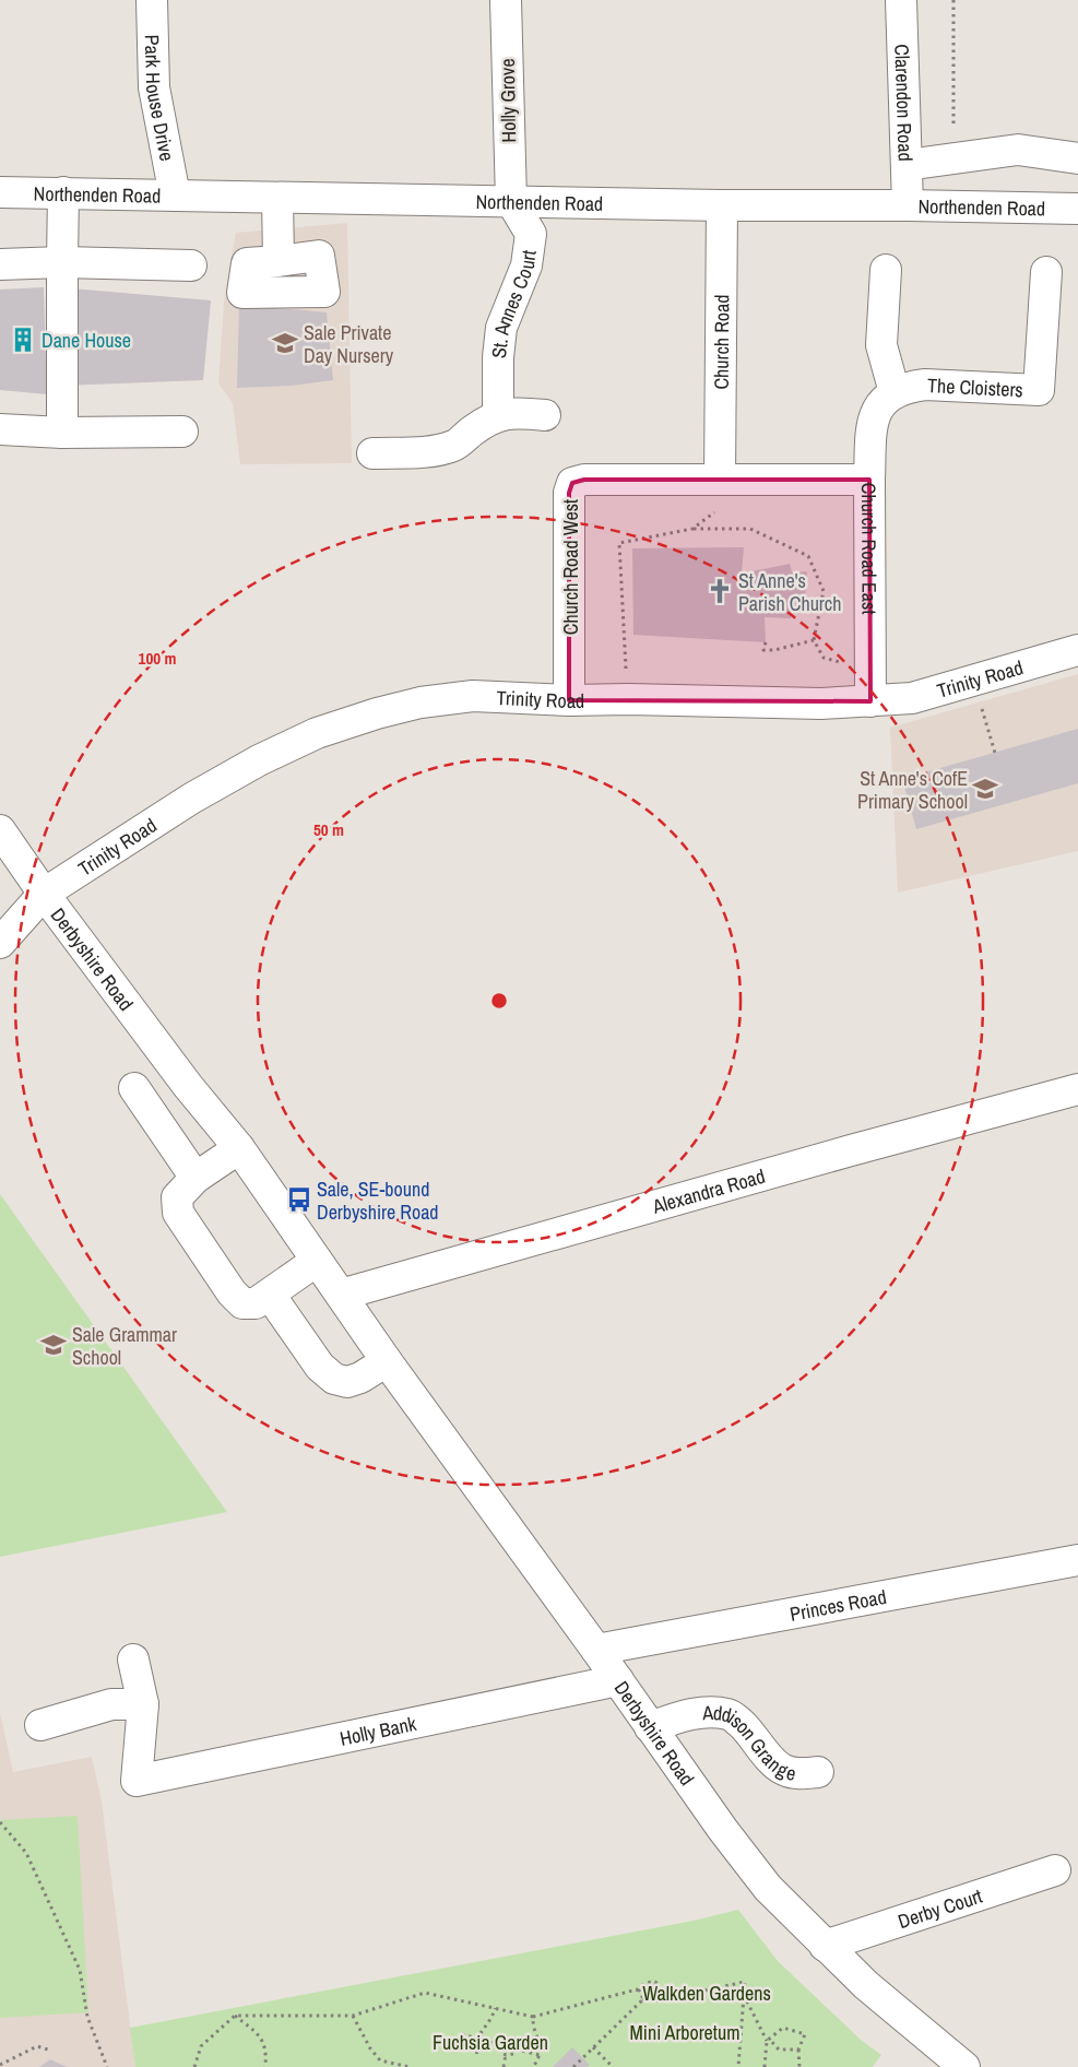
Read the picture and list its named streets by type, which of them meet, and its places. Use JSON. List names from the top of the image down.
{
  "streets": {
    "street": [
      "Park House Drive",
      "Holly Grove",
      "Clarendon Road",
      "Northenden Road",
      "St. Annes Court",
      "Church Road",
      "The Cloisters",
      "Church Road East",
      "Church Road West",
      "Trinity Road",
      "Derbyshire Road",
      "Alexandra Road",
      "Princes Road",
      "Holly Bank",
      "Addison Grange",
      "Derby Court"
    ]
  },
  "crossings": [
    ["Park House Drive", "Northenden Road"],
    ["Holly Grove", "Northenden Road"],
    ["Holly Grove", "St. Annes Court"],
    ["Clarendon Road", "Northenden Road"],
    ["Northenden Road", "St. Annes Court"],
    ["Northenden Road", "Church Road"],
    ["Church Road", "Church Road East"],
    ["Church Road", "Church Road West"],
    ["Church Road East", "Church Road West"],
    ["Church Road East", "Trinity Road"],
    ["Church Road West", "Trinity Road"],
    ["Trinity Road", "Derbyshire Road"],
    ["Derbyshire Road", "Alexandra Road"],
    ["Derbyshire Road", "Princes Road"],
    ["Derbyshire Road", "Holly Bank"],
    ["Derbyshire Road", "Addison Grange"],
    ["Derbyshire Road", "Derby Court"]
  ],
  "parks": ["Walkden Gardens", "Mini Arboretum", "Fuchsia Garden"],
  "places": {
    "building": ["Dane House"],
    "school or university": ["Sale Private Day Nursery", "St Anne's CofE Primary School", "Sale Grammar School"],
    "church": ["St Anne's Parish Church"],
    "bus stop": ["Sale, SE-bound Derbyshire Road"]
  },
  "rings": ["100 m", "50 m"]
}
